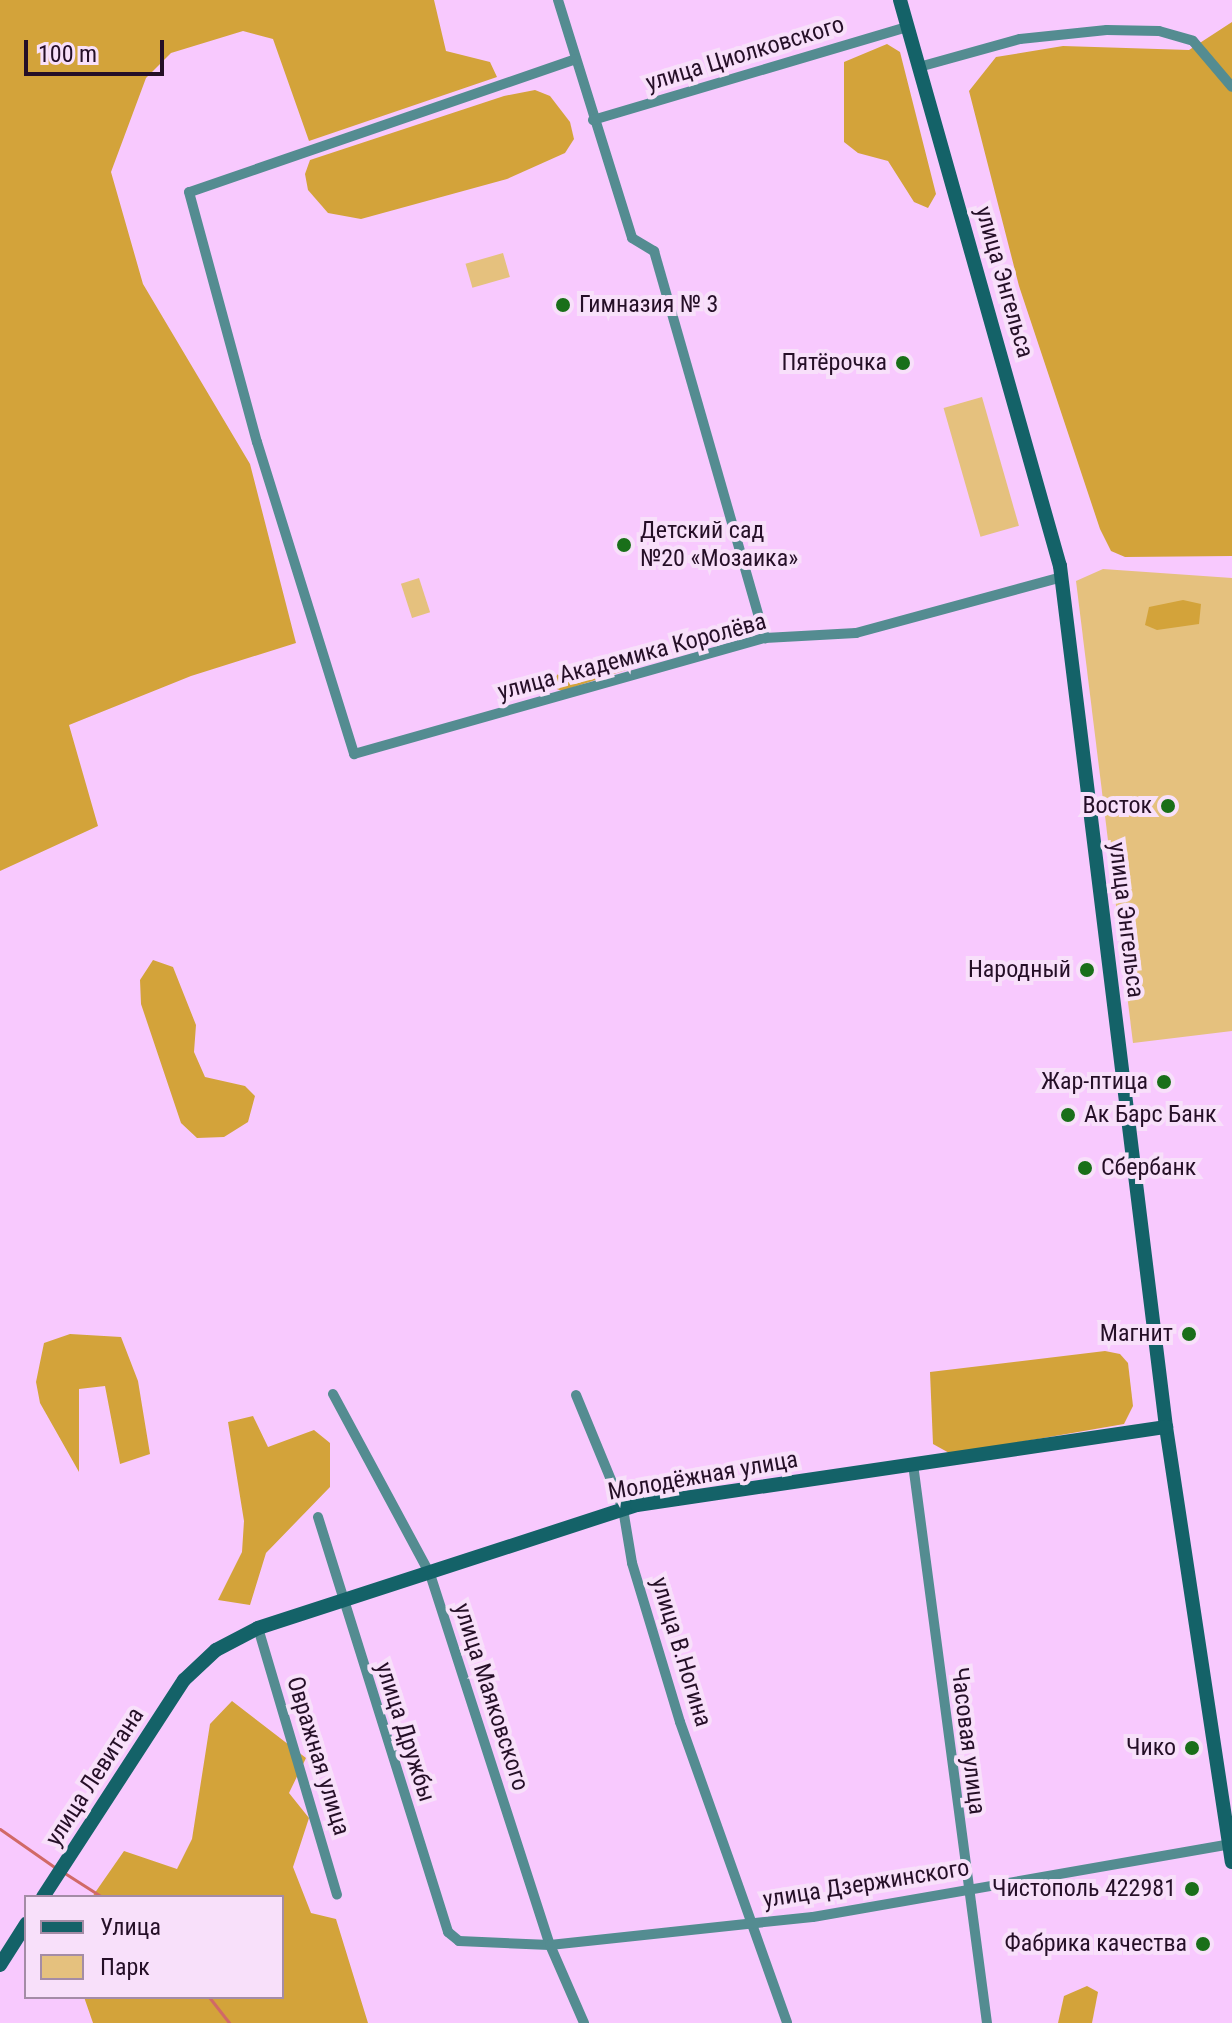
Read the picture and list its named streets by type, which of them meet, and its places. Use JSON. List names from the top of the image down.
{
  "streets": {
    "main road": ["улица Энгельса", "Молодёжная улица", "улица Левитана"],
    "street": [
      "улица Циолковского",
      "улица Академика Королёва",
      "улица В.Ногина",
      "улица Маяковского",
      "улица Дружбы",
      "Часовая улица",
      "Овражная улица",
      "улица Дзержинского"
    ]
  },
  "crossings": [
    ["улица Циолковского", "улица Энгельса"],
    ["улица Энгельса", "улица Академика Королёва"],
    ["улица Энгельса", "Молодёжная улица"],
    ["улица Энгельса", "улица Дзержинского"],
    ["Молодёжная улица", "улица В.Ногина"],
    ["Молодёжная улица", "улица Маяковского"],
    ["Молодёжная улица", "улица Дружбы"],
    ["Молодёжная улица", "Часовая улица"],
    ["Молодёжная улица", "Овражная улица"],
    ["Молодёжная улица", "улица Левитана"],
    ["улица В.Ногина", "улица Дзержинского"],
    ["улица Маяковского", "улица Дзержинского"],
    ["улица Дружбы", "улица Дзержинского"],
    ["Часовая улица", "улица Дзержинского"]
  ],
  "places": [
    "Гимназия № 3",
    "Пятёрочка",
    "Детский сад №20 «Мозаика»",
    "Восток",
    "Народный",
    "Жар-птица",
    "Ак Барс Банк",
    "Сбербанк",
    "Магнит",
    "Чико",
    "Чистополь 422981",
    "Фабрика качества"
  ],
  "legend": ["Улица", "Парк"],
  "scale_bar": "100 m"
}
